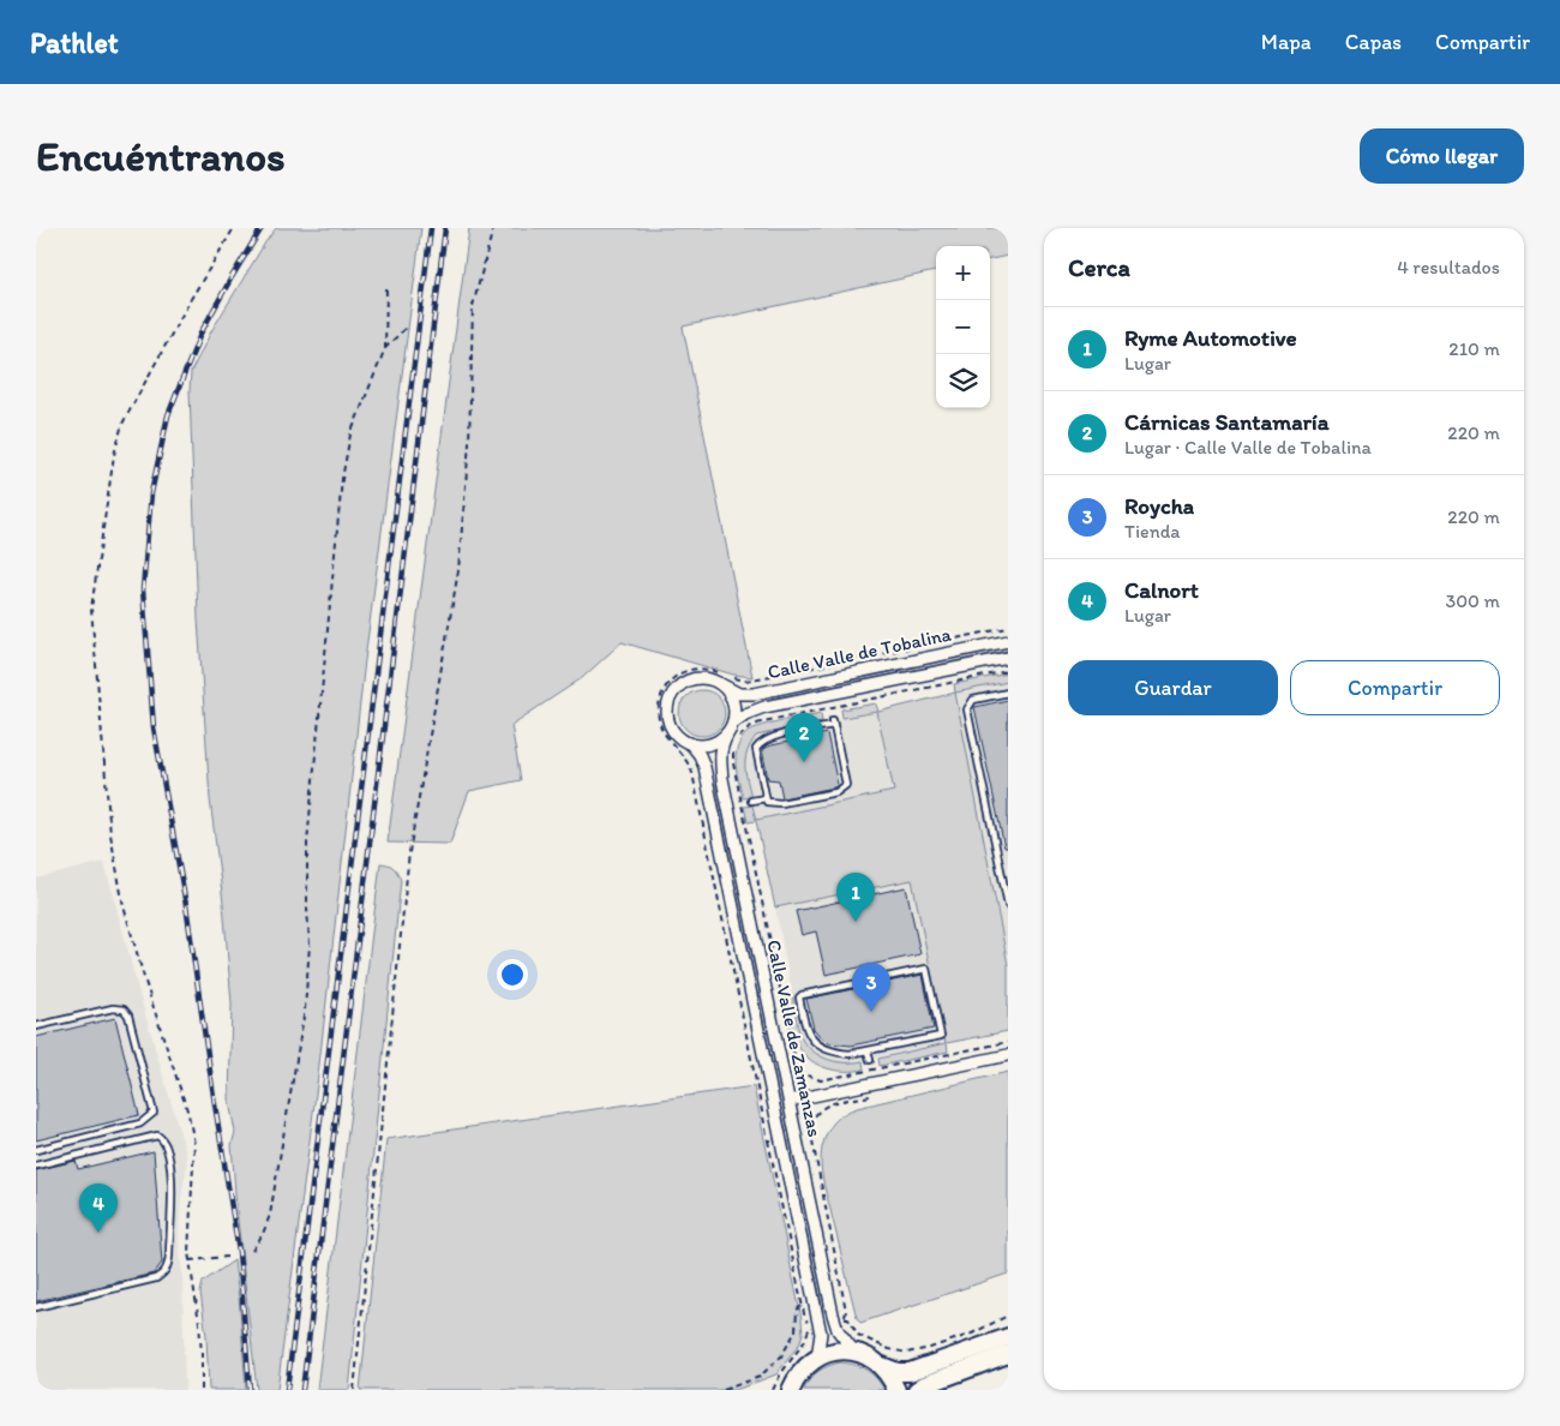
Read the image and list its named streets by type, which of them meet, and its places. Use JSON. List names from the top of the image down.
{
  "streets": {
    "street": ["Calle Valle de Tobalina", "Calle Valle de Zamanzas"]
  },
  "crossings": [
    ["Calle Valle de Tobalina", "Calle Valle de Zamanzas"]
  ],
  "page": {
    "header": "Pathlet",
    "nav": ["Mapa", "Capas", "Compartir"],
    "buttons": [
      "Cómo llegar",
      ["Guardar", "Compartir"]
    ],
    "title": "Encuéntranos",
    "heading": ["Cerca", "4 resultados"],
    "map_buttons": ["+", "−"],
    "list": [
      {
        "mark": "1",
        "name": "Ryme Automotive",
        "note": "Lugar",
        "value": "210 m"
      },
      {
        "mark": "2",
        "name": "Cárnicas Santamaría",
        "note": "Lugar · Calle Valle de Tobalina",
        "value": "220 m"
      },
      {
        "mark": "3",
        "name": "Roycha",
        "note": "Tienda",
        "value": "220 m"
      },
      {
        "mark": "4",
        "name": "Calnort",
        "note": "Lugar",
        "value": "300 m"
      }
    ],
    "pins": [
      "2",
      "1",
      "3",
      "4"
    ]
  }
}
